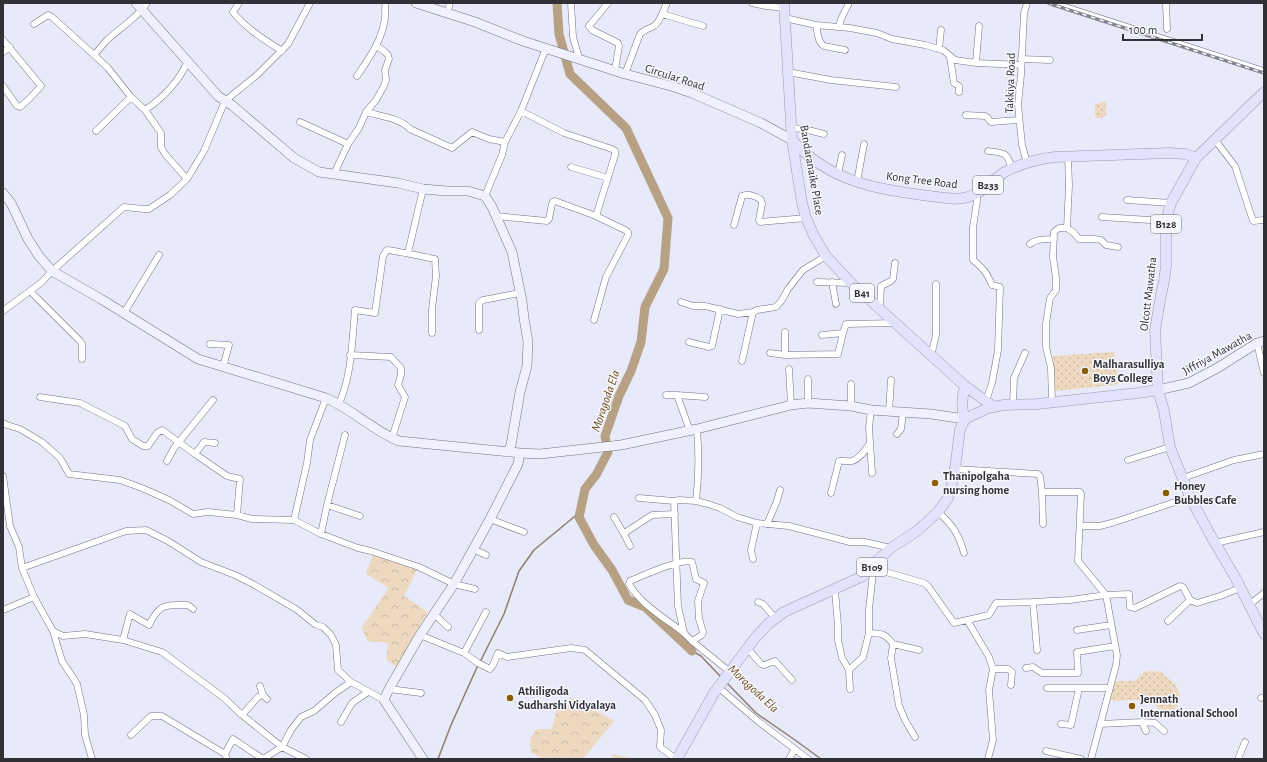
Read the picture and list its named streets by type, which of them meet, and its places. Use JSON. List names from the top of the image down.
{
  "streets": {
    "main road": [
      "Bandaranaike Place",
      "Kong Tree Road",
      "B233",
      "B128",
      "B41",
      "Olcott Mawatha",
      "B109"
    ],
    "street": ["Circular Road", "Takkiya Road", "Jiffriya Mawatha"]
  },
  "crossings": [
    ["Circular Road", "Bandaranaike Place"],
    ["Circular Road", "Kong Tree Road"],
    ["Takkiya Road", "Kong Tree Road"],
    ["Bandaranaike Place", "Kong Tree Road"],
    ["Kong Tree Road", "Olcott Mawatha"],
    ["B128", "Olcott Mawatha"],
    ["B128", "Jiffriya Mawatha"],
    ["Olcott Mawatha", "Jiffriya Mawatha"]
  ],
  "water": ["Moragoda Ela"],
  "places": [
    "Malharasulliya Boys College",
    "Thanipolgaha nursing home",
    "Honey Bubbles Cafe",
    "Athiligoda Sudharshi Vidyalaya",
    "Jennath International School"
  ],
  "scale_bar": "100 m"
}
